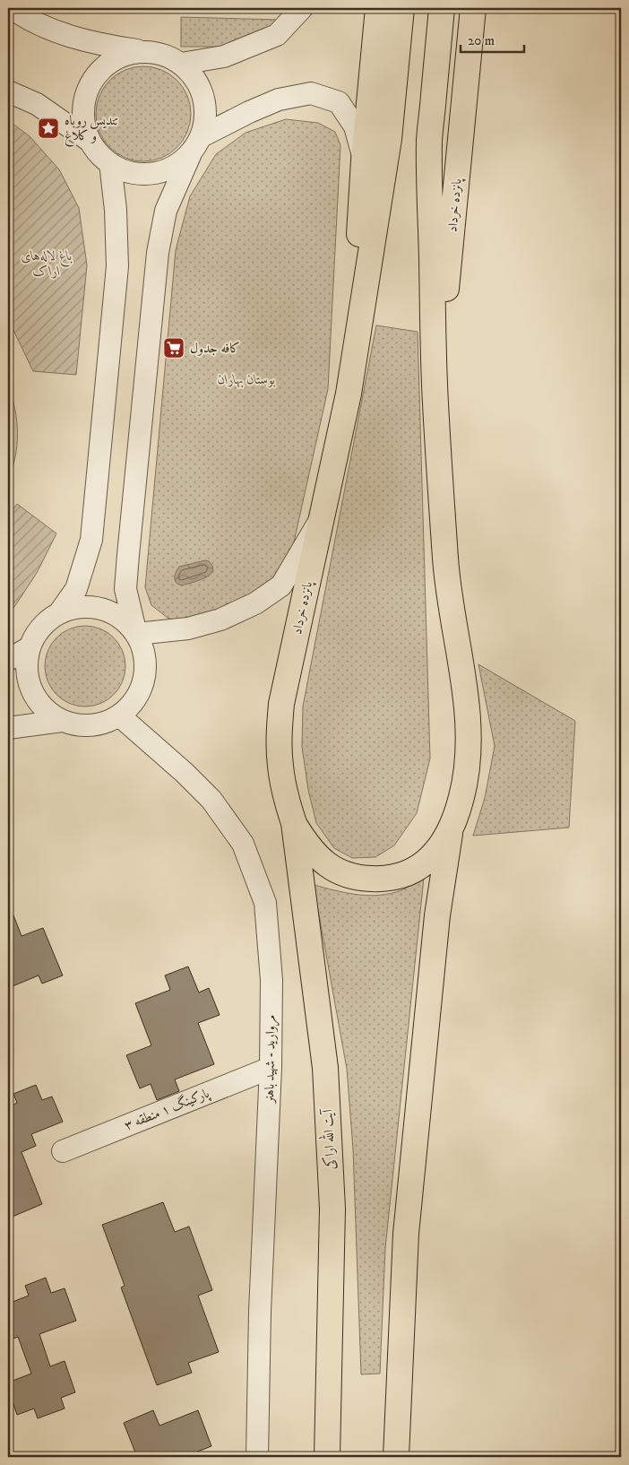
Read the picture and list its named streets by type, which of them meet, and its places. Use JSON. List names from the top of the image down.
{
  "streets": {
    "main road": ["پانزده خرداد", "آیت الله اراکی"],
    "street": ["مروارید - شهید باهنر", "پارکینگ ۱ منطقه ۳"]
  },
  "crossings": [
    ["پانزده خرداد", "آیت الله اراکی"],
    ["مروارید - شهید باهنر", "پارکینگ ۱ منطقه ۳"]
  ],
  "parks": ["باغ لاله‌های اراک", "بوستان بهاران"],
  "places": {
    "place": ["تندیس روباه و کلاغ"],
    "supermarket": ["کافه جدول"]
  },
  "scale_bar": "20 m"
}
